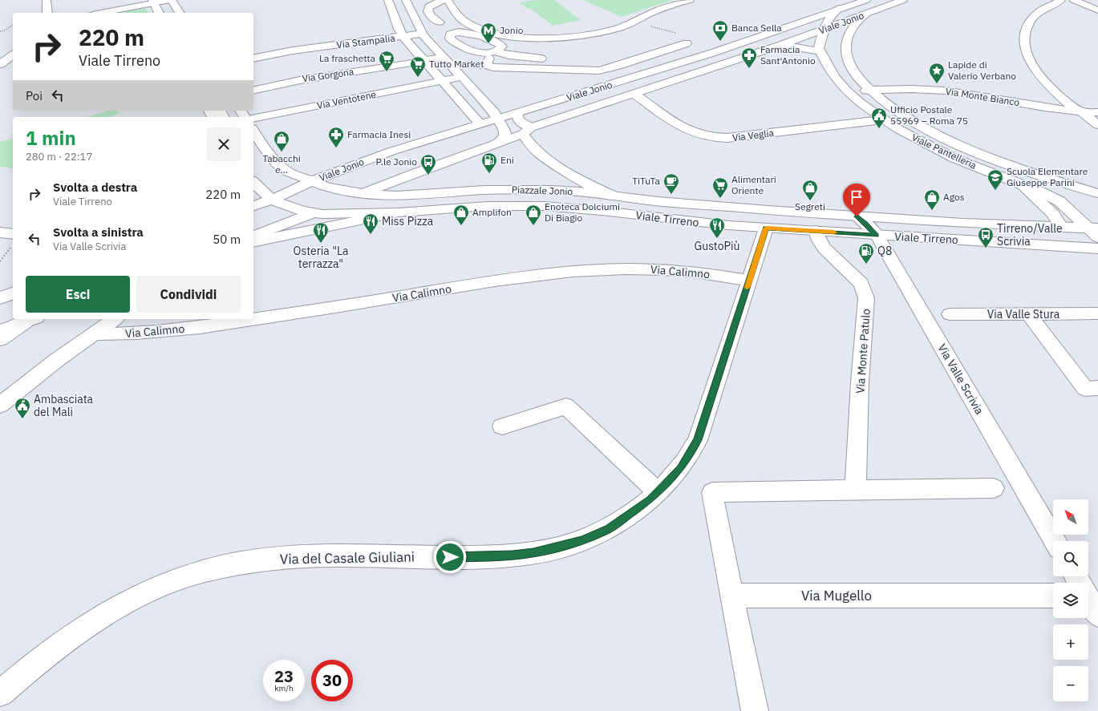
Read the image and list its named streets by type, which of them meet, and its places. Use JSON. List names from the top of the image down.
{
  "streets": {
    "street": [
      "Viale Jonio",
      "Via Stampalia",
      "Via Gorgona",
      "Via Monte Bianco",
      "Via Ventotene",
      "Via Veglia",
      "Viale Pantelleria",
      "Piazzale Jonio",
      "Viale Tirreno",
      "Via Calimno",
      "Via Valle Stura",
      "Via Monte Patulo",
      "Via Valle Scrivia",
      "Via del Casale Giuliani",
      "Via Mugello"
    ]
  },
  "crossings": [
    ["Viale Jonio", "Via Veglia"],
    ["Viale Jonio", "Viale Pantelleria"],
    ["Viale Jonio", "Piazzale Jonio"],
    ["Via Monte Bianco", "Viale Pantelleria"],
    ["Via Veglia", "Viale Pantelleria"],
    ["Viale Pantelleria", "Viale Tirreno"],
    ["Piazzale Jonio", "Viale Tirreno"],
    ["Viale Tirreno", "Via Monte Patulo"],
    ["Viale Tirreno", "Via Valle Scrivia"],
    ["Viale Tirreno", "Via del Casale Giuliani"],
    ["Via Calimno", "Via del Casale Giuliani"]
  ],
  "places": {
    "bank": ["Banca Sella"],
    "metro station": ["Jonio"],
    "pharmacy": ["Farmacia Sant'Antonio", "Farmacia Inesi"],
    "supermarket": ["La fraschetta", "Tutto Market", "Alimentari Oriente"],
    "place": ["Lapide di Valerio Verbano"],
    "public building": ["Ufficio Postale 55969 – Roma 75", "Ambasciata del Mali"],
    "shop": [
      "Tabacchi e...",
      "Segreti",
      "Agos",
      "Amplifon",
      "Enoteca Dolciumi Di Biagio"
    ],
    "fuel station": ["Eni", "Q8"],
    "bus stop": ["P.le Jonio", "Tirreno/Valle Scrivia"],
    "school or university": ["Scuola Elementare Giuseppe Parini"],
    "cafe": ["TiTuTa"],
    "restaurant": ["Miss Pizza", "GustoPiù", "Osteria \"La terrazza\""]
  },
  "north": "top left",
  "page": {
    "turn": ["220 m", "Viale Tirreno"],
    "then": "Poi",
    "heading": ["1 min", "280 m · 22:17"],
    "list": [
      {
        "name": "Svolta a destra",
        "note": "Viale Tirreno",
        "value": "220 m"
      },
      {
        "name": "Svolta a sinistra",
        "note": "Via Valle Scrivia",
        "value": "50 m"
      }
    ],
    "buttons": ["Esci", "Condividi"],
    "map_buttons": ["+", "−"],
    "speed": "23 km/h",
    "limit": "30"
  }
}
